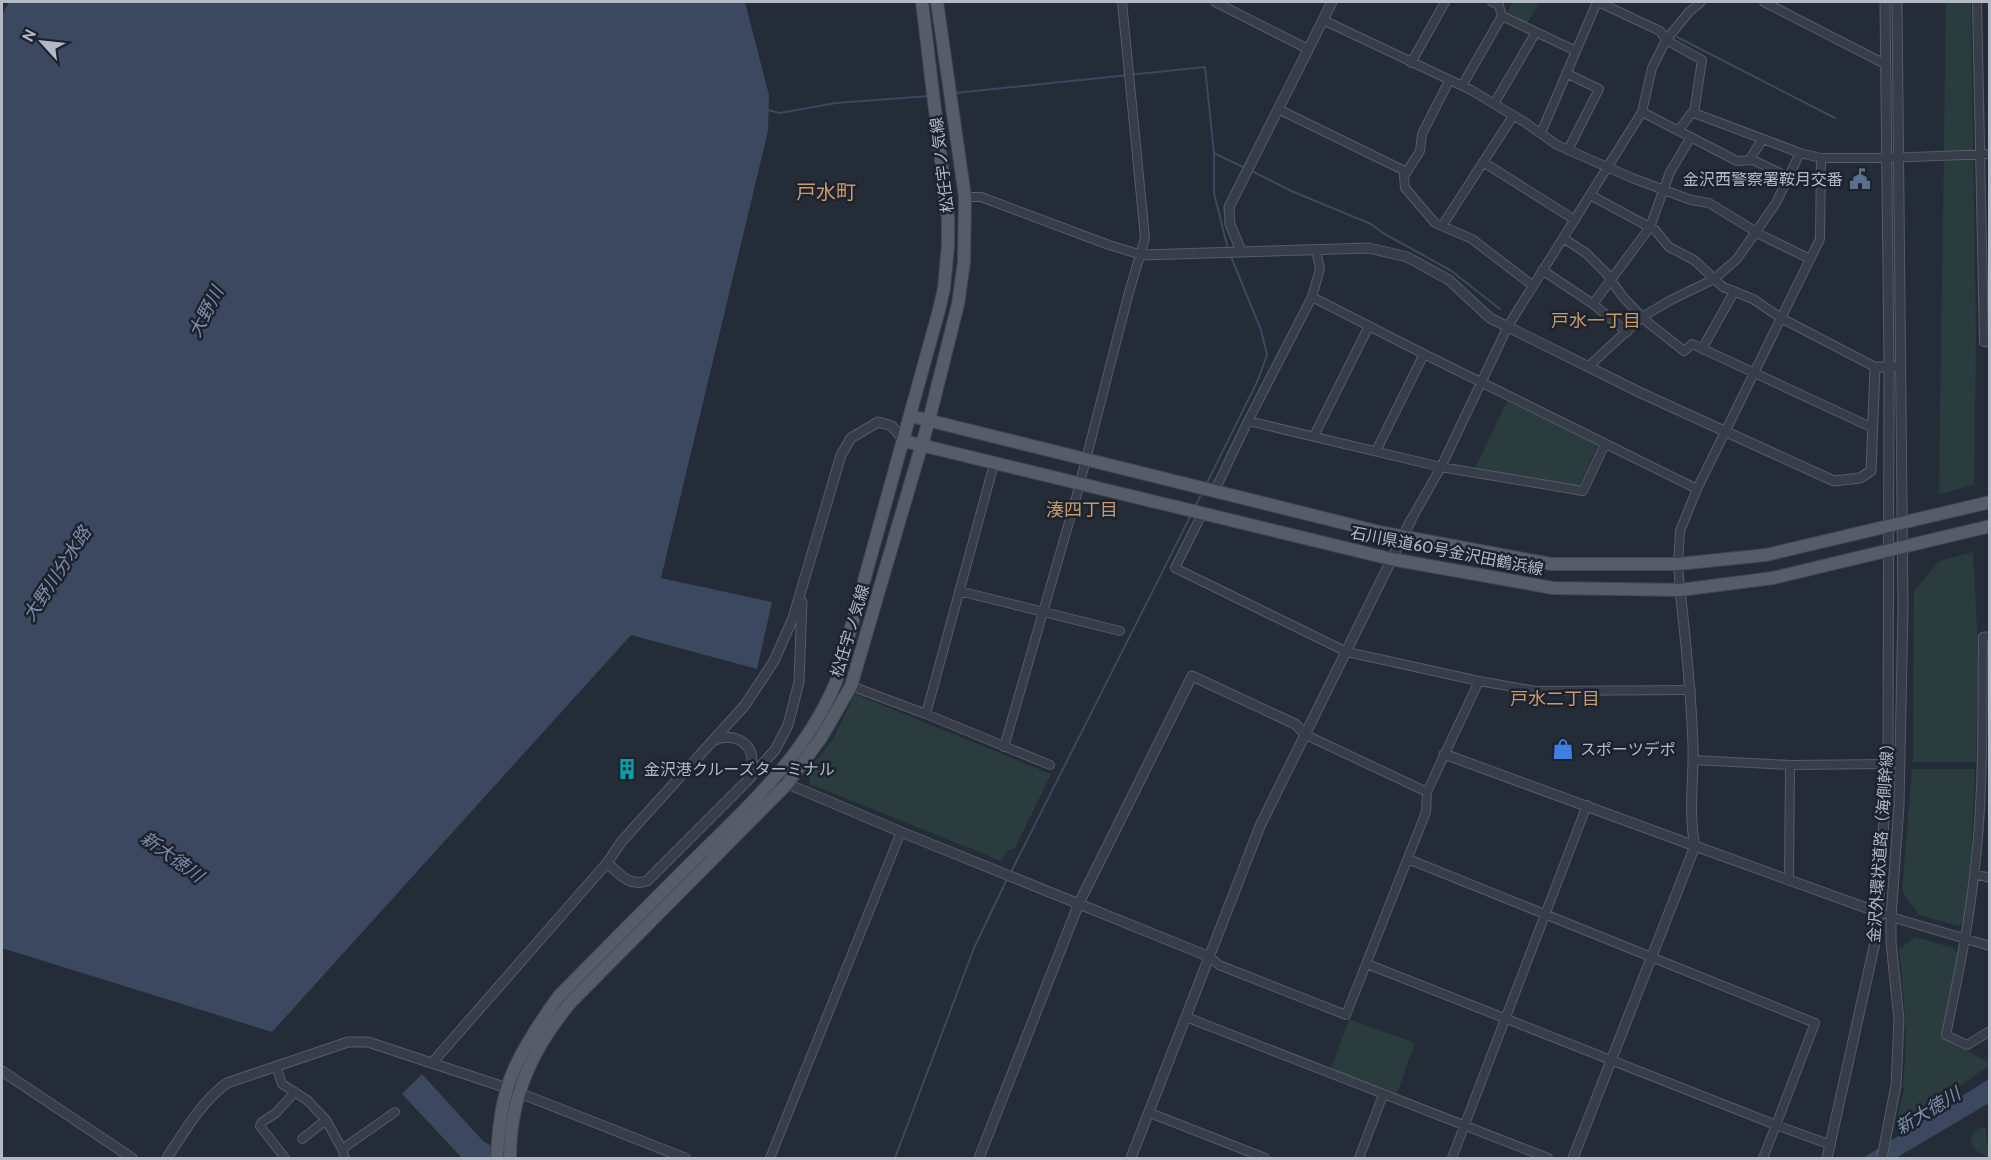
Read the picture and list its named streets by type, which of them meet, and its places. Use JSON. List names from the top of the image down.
{
  "streets": {
    "main road": ["松任宇ノ気線", "石川県道60号金沢田鶴浜線"],
    "street": ["金沢外環状道路（海側幹線）"]
  },
  "crossings": [
    ["松任宇ノ気線", "石川県道60号金沢田鶴浜線"],
    ["石川県道60号金沢田鶴浜線", "金沢外環状道路（海側幹線）"]
  ],
  "districts": [
    "戸水町",
    "戸水一丁目",
    "湊四丁目",
    "戸水二丁目"
  ],
  "water": ["大野川", "大野川分水路", "新大徳川"],
  "places": {
    "public building": ["金沢西警察署鞍月交番"],
    "shop": ["スポーツデポ"],
    "building": ["金沢港クルーズターミナル"]
  },
  "north": "top left"
}
